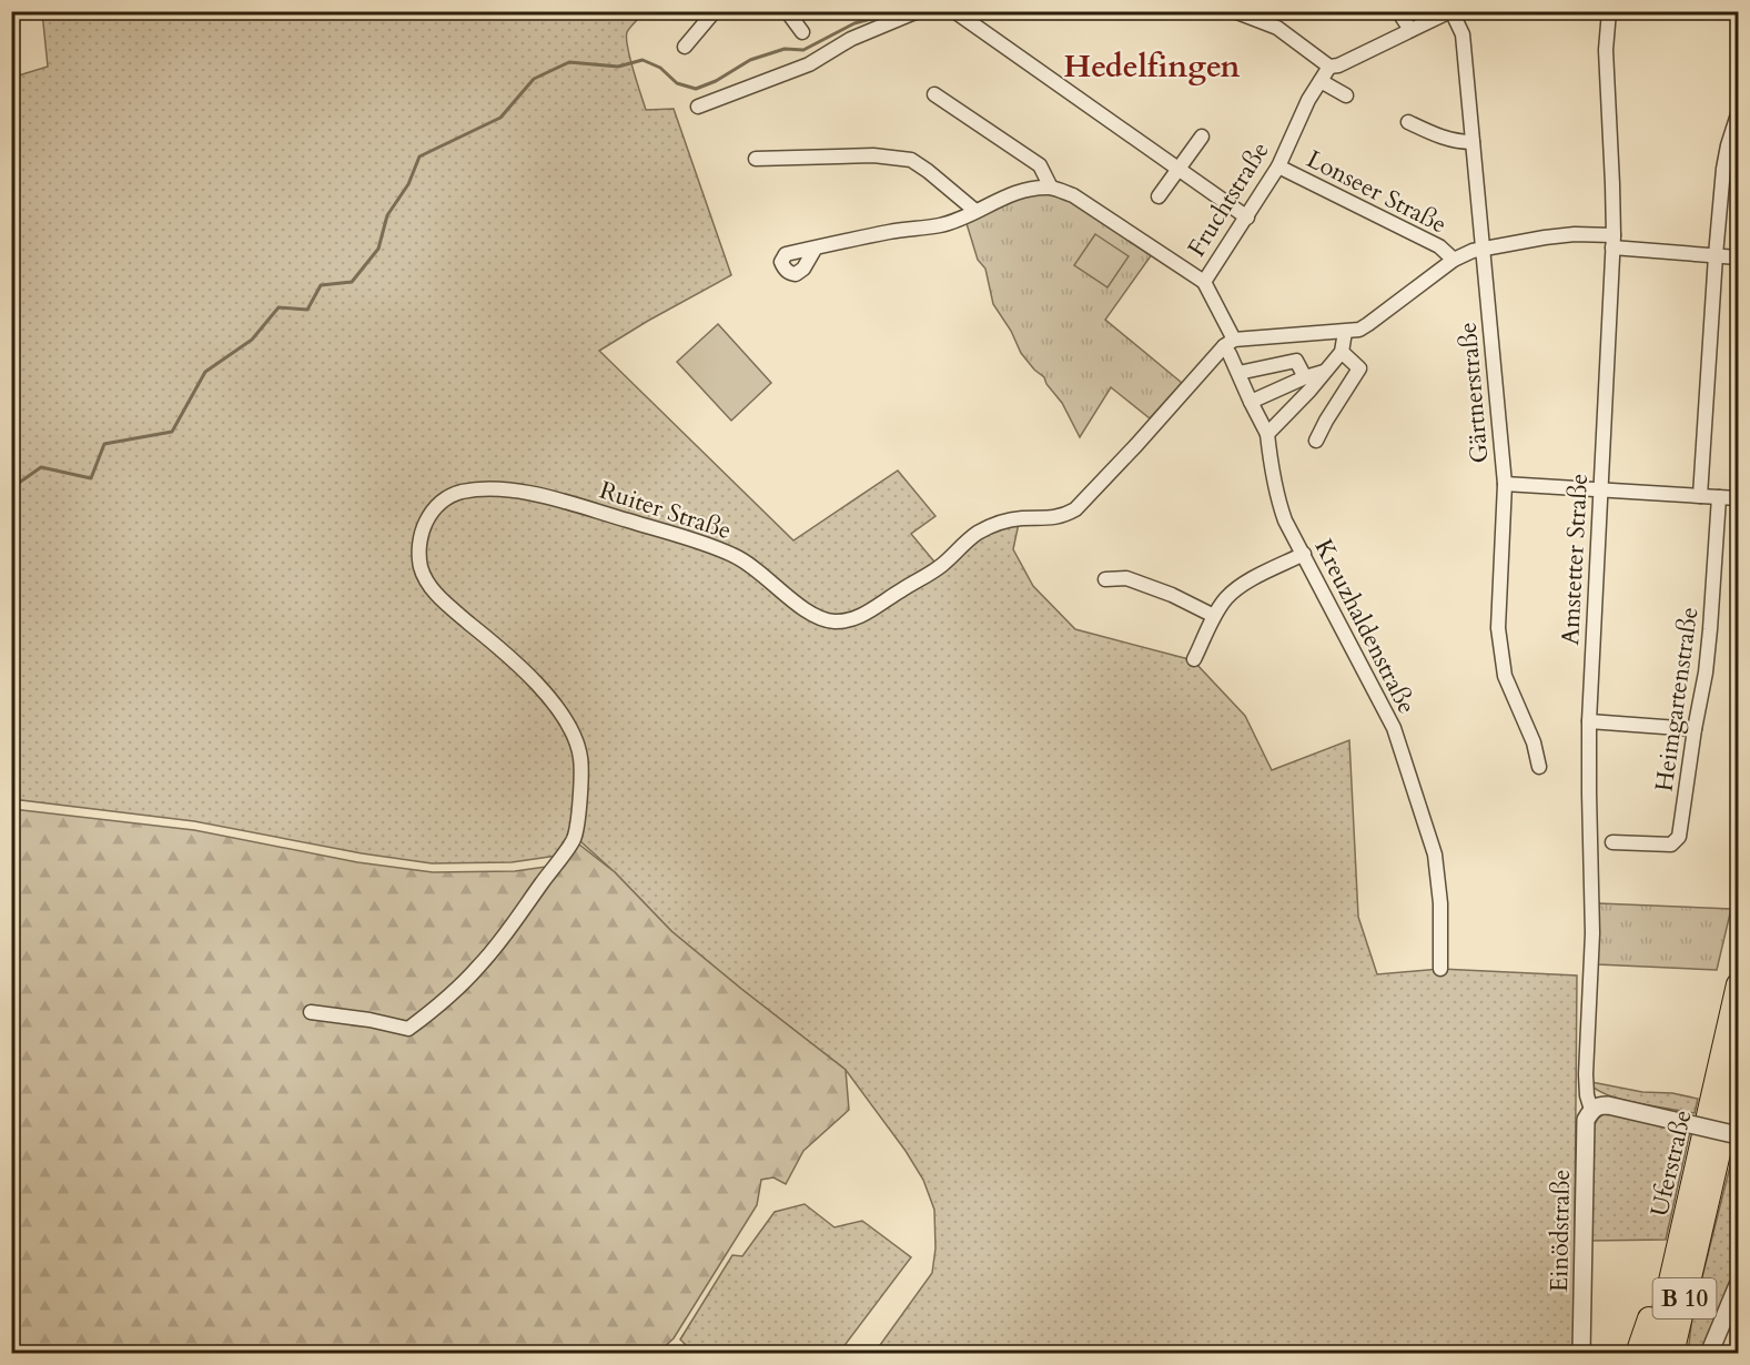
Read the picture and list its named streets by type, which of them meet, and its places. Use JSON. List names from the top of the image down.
{
  "streets": {
    "highway": ["Uferstraße", "B 10"],
    "street": [
      "Lonseer Straße",
      "Fruchtstraße",
      "Gärtnerstraße",
      "Ruiter Straße",
      "Amstetter Straße",
      "Kreuzhaldenstraße",
      "Heimgartenstraße",
      "Einödstraße"
    ]
  },
  "crossings": [
    ["Lonseer Straße", "Fruchtstraße"],
    ["Fruchtstraße", "Ruiter Straße"],
    ["Fruchtstraße", "Kreuzhaldenstraße"],
    ["Amstetter Straße", "Einödstraße"]
  ],
  "districts": ["Hedelfingen"]
}
